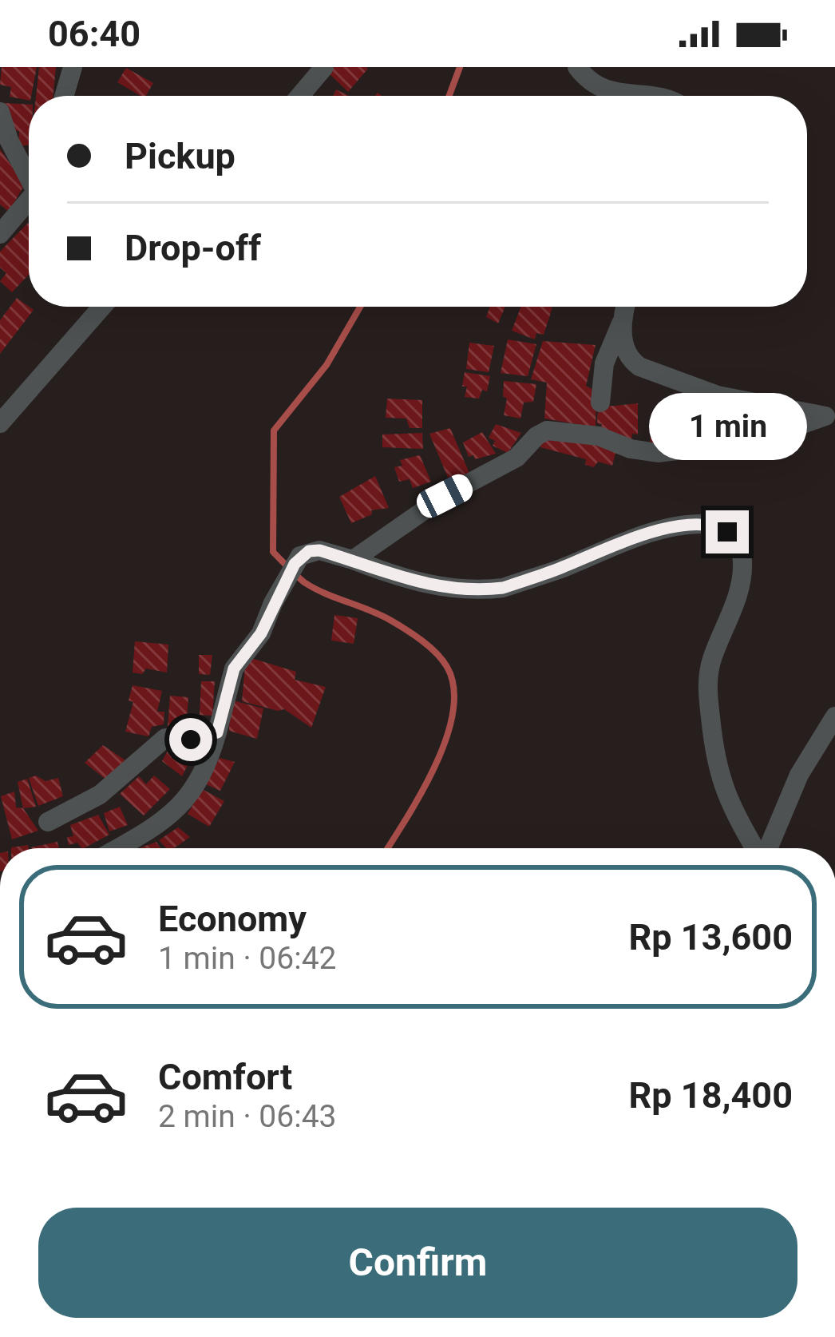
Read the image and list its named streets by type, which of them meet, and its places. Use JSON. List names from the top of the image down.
{
  "page": {
    "status": "06:40",
    "banner": ["Pickup", "Drop-off"],
    "bubble": "1 min",
    "list": [
      {
        "name": "Economy",
        "note": "1 min · 06:42",
        "value": "Rp 13,600"
      },
      {
        "name": "Comfort",
        "note": "2 min · 06:43",
        "value": "Rp 18,400"
      }
    ],
    "buttons": "Confirm"
  }
}
